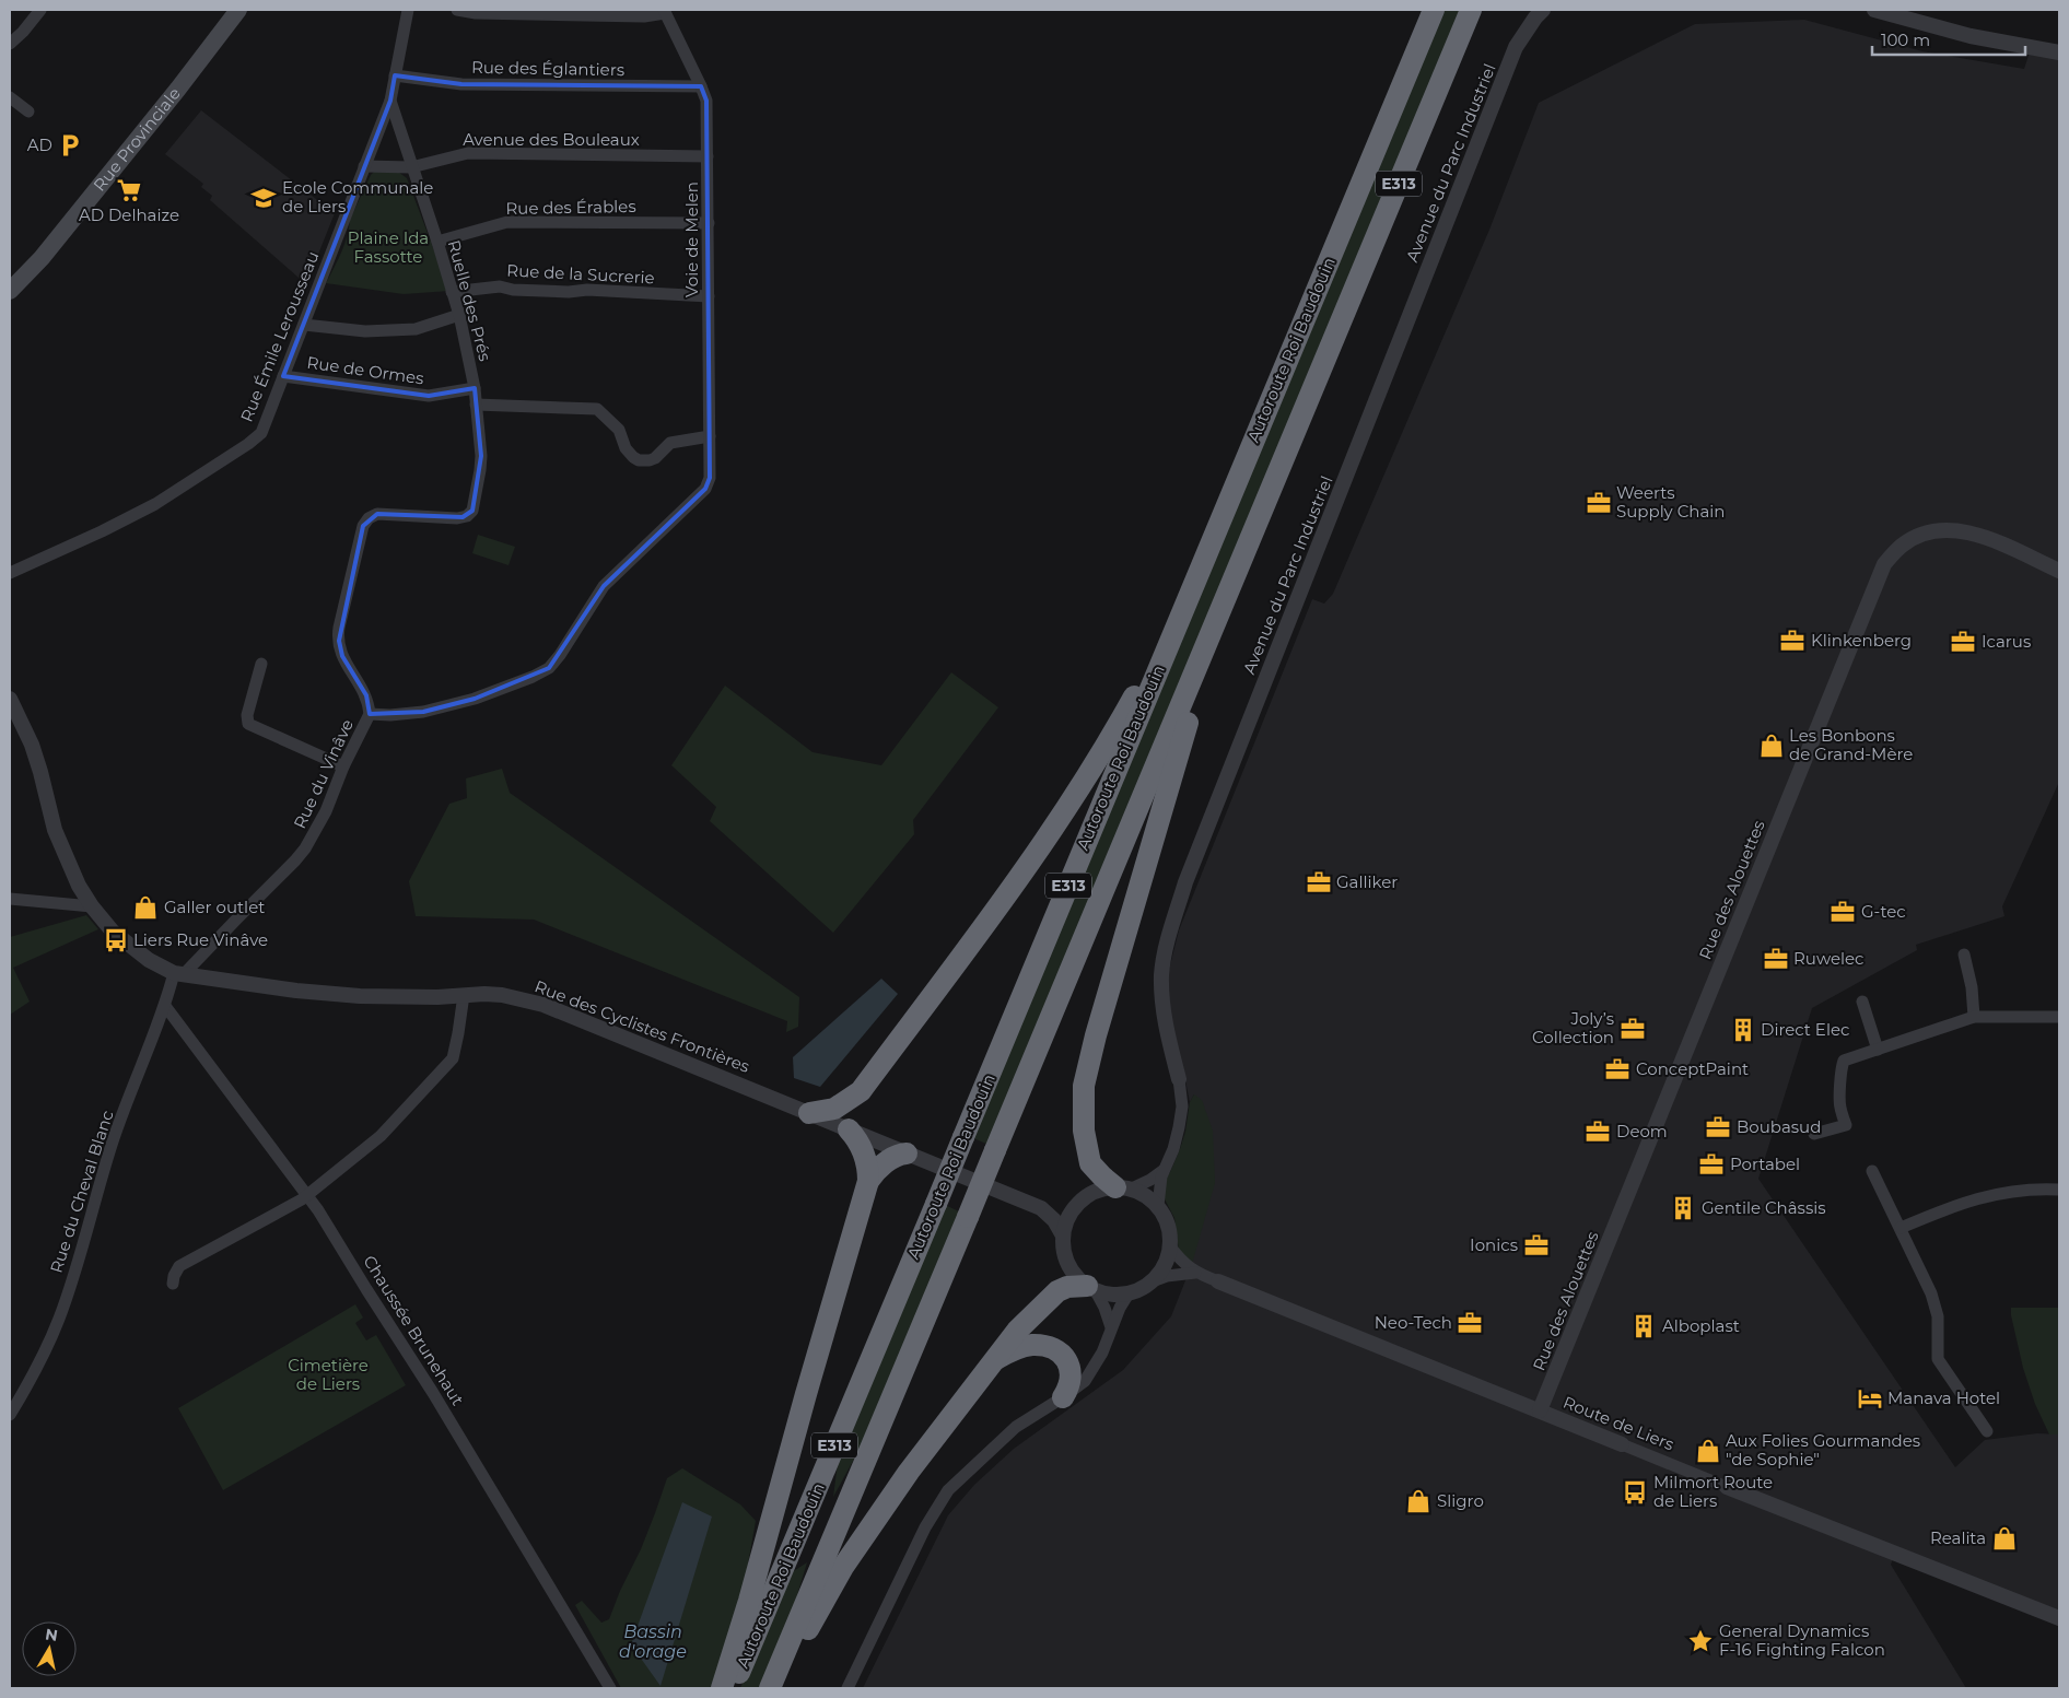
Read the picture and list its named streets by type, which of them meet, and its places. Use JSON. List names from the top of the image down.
{
  "streets": {
    "highway": ["E313", "Autoroute Roi Baudouin"],
    "main road": ["Rue Provinciale"],
    "street": [
      "Rue des Églantiers",
      "Avenue des Bouleaux",
      "Avenue du Parc Industriel",
      "Rue des Érables",
      "Voie de Melen",
      "Rue de la Sucrerie",
      "Ruelle des Prés",
      "Rue Émile Lerousseau",
      "Rue de Ormes",
      "Rue du Vinâve",
      "Rue des Alouettes",
      "Rue des Cyclistes Frontières",
      "Rue du Cheval Blanc",
      "Chaussée Brunehaut",
      "Route de Liers"
    ]
  },
  "crossings": [
    ["Rue des Églantiers", "Voie de Melen"],
    ["Rue des Églantiers", "Rue Émile Lerousseau"],
    ["Avenue des Bouleaux", "Voie de Melen"],
    ["Avenue des Bouleaux", "Ruelle des Prés"],
    ["Avenue des Bouleaux", "Rue Émile Lerousseau"],
    ["Avenue du Parc Industriel", "Rue des Cyclistes Frontières"],
    ["Avenue du Parc Industriel", "Route de Liers"],
    ["Rue des Érables", "Voie de Melen"],
    ["Rue des Érables", "Ruelle des Prés"],
    ["Voie de Melen", "Rue de la Sucrerie"],
    ["Voie de Melen", "Rue du Vinâve"],
    ["Rue de la Sucrerie", "Ruelle des Prés"],
    ["Ruelle des Prés", "Rue Émile Lerousseau"],
    ["Ruelle des Prés", "Rue de Ormes"],
    ["Ruelle des Prés", "Rue du Vinâve"],
    ["Rue Émile Lerousseau", "Rue de Ormes"],
    ["Rue du Vinâve", "Rue des Cyclistes Frontières"],
    ["Rue du Vinâve", "Rue du Cheval Blanc"],
    ["Rue des Alouettes", "Route de Liers"],
    ["Rue des Cyclistes Frontières", "Rue du Cheval Blanc"],
    ["Rue des Cyclistes Frontières", "Route de Liers"],
    ["Rue du Cheval Blanc", "Chaussée Brunehaut"]
  ],
  "water": ["Bassin d'orage"],
  "parks": ["Plaine Ida Fassotte", "Cimetière de Liers"],
  "places": {
    "parking": ["AD"],
    "supermarket": ["AD Delhaize"],
    "school or university": ["Ecole Communale de Liers"],
    "office": [
      "Weerts Supply Chain",
      "Klinkenberg",
      "Icarus",
      "Galliker",
      "G-tec",
      "Ruwelec",
      "Joly’s Collection",
      "ConceptPaint",
      "Boubasud",
      "Deom",
      "Portabel",
      "Ionics",
      "Neo-Tech"
    ],
    "shop": [
      "Les Bonbons de Grand-Mère",
      "Galler outlet",
      "Aux Folies Gourmandes \"de Sophie\"",
      "Sligro",
      "Realita"
    ],
    "bus stop": ["Liers Rue Vinâve", "Milmort Route de Liers"],
    "building": ["Direct Elec", "Gentile Châssis", "Alboplast"],
    "hotel": ["Manava Hotel"],
    "place": ["General Dynamics F-16 Fighting Falcon"]
  },
  "scale_bar": "100 m",
  "north": "top"
}
